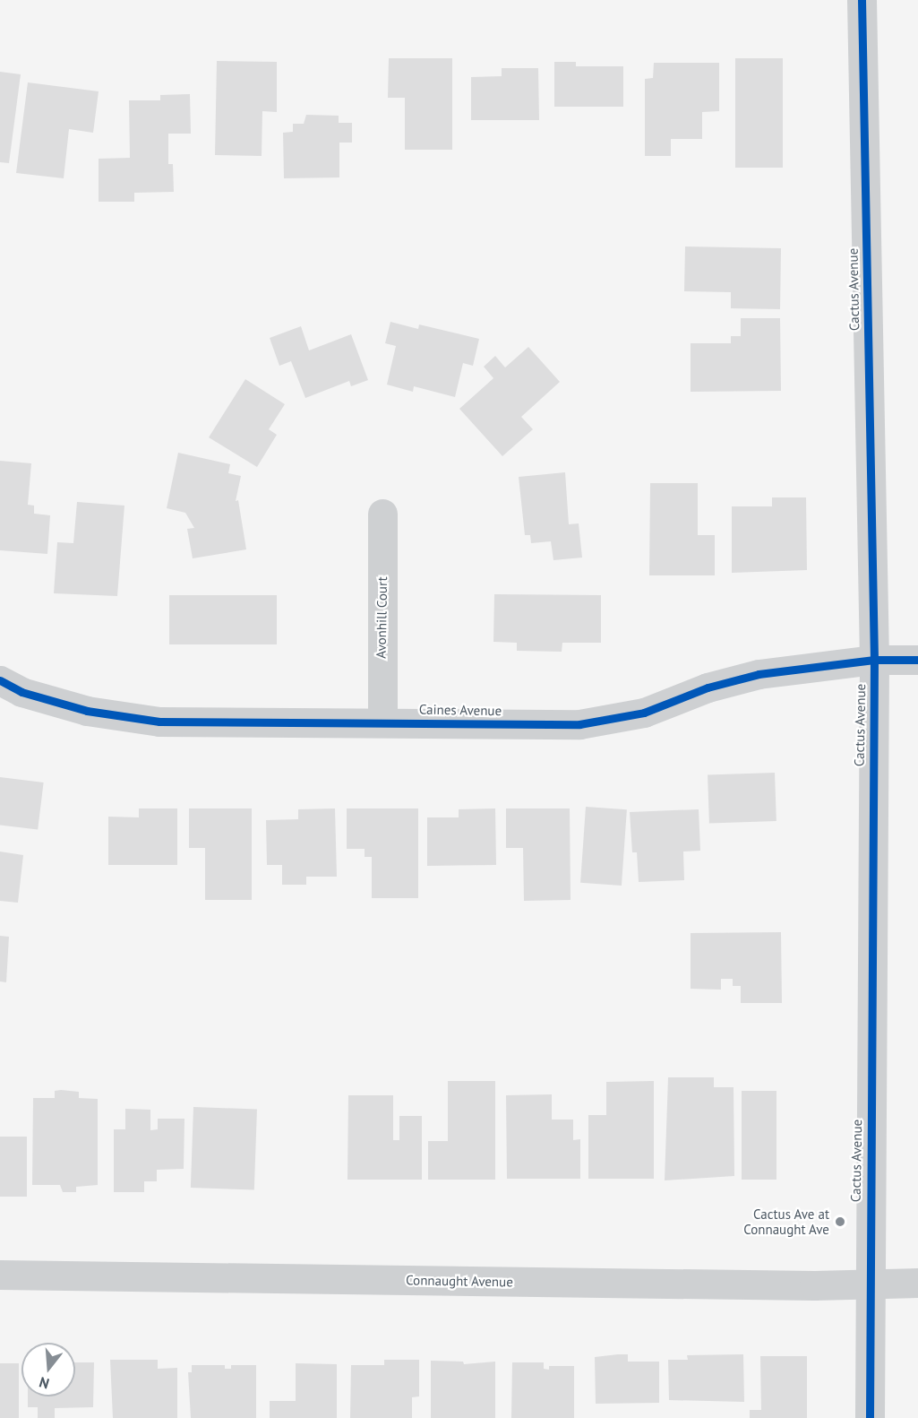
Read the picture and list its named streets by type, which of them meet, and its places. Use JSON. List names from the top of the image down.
{
  "streets": {
    "street": [
      "Cactus Avenue",
      "Avonhill Court",
      "Caines Avenue",
      "Connaught Avenue"
    ]
  },
  "crossings": [
    ["Cactus Avenue", "Caines Avenue"],
    ["Cactus Avenue", "Connaught Avenue"],
    ["Avonhill Court", "Caines Avenue"]
  ],
  "places": ["Cactus Ave at Connaught Ave"],
  "north": "bottom"
}
